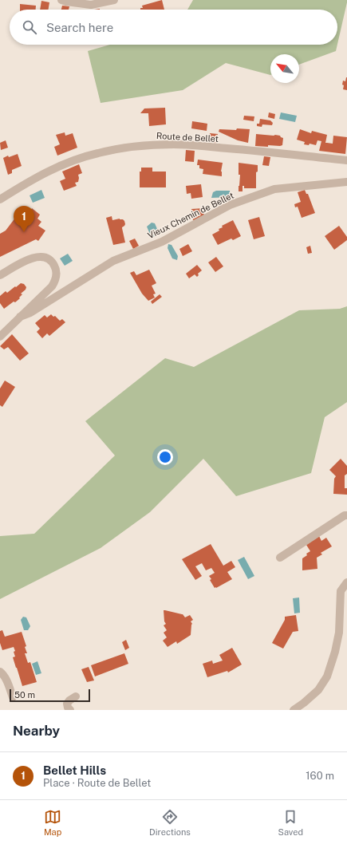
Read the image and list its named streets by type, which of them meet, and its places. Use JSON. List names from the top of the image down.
{
  "streets": {
    "street": ["Route de Bellet", "Vieux Chemin de Bellet"]
  },
  "scale_bar": "50 m",
  "north": "top left",
  "page": {
    "search": "Search here",
    "pins": "1",
    "scale": "50 m",
    "heading": "Nearby",
    "list": [
      {
        "mark": "1",
        "name": "Bellet Hills",
        "note": "Place · Route de Bellet",
        "value": "160 m"
      }
    ],
    "nav": ["Map", "Directions", "Saved"]
  }
}
